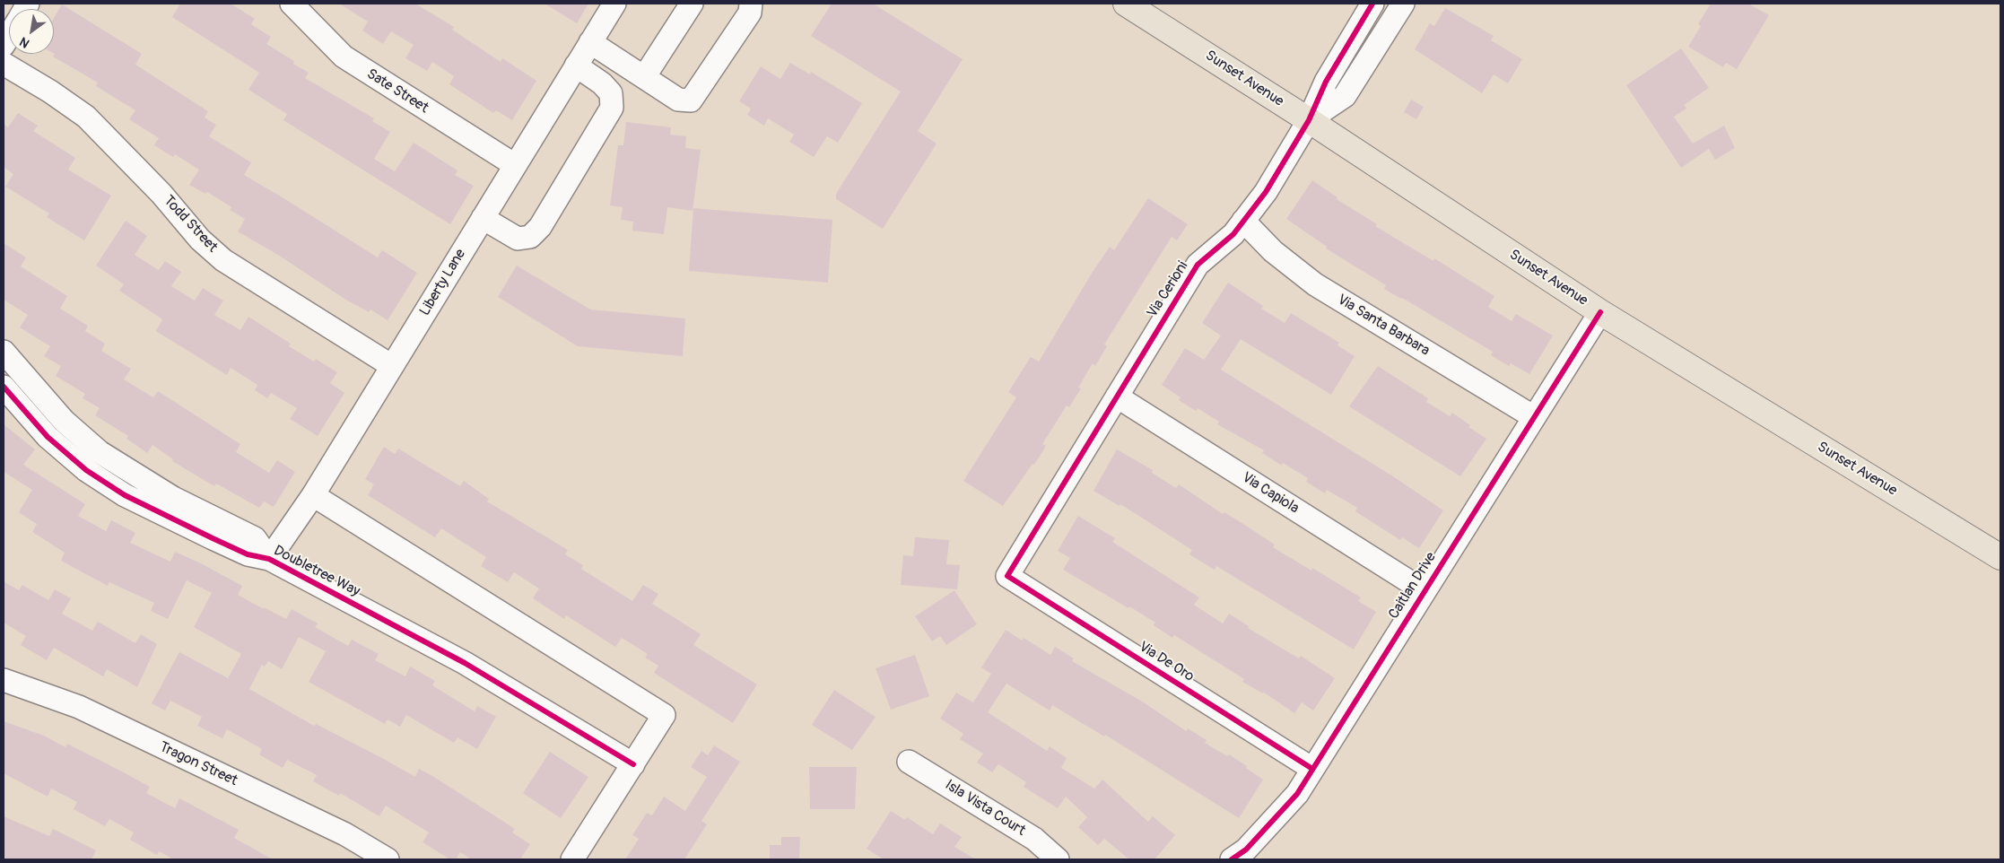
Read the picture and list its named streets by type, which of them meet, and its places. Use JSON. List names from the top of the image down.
{
  "streets": {
    "main road": ["Sunset Avenue"],
    "street": [
      "Sate Street",
      "Todd Street",
      "Liberty Lane",
      "Via Cerioni",
      "Via Santa Barbara",
      "Via Capiola",
      "Doubletree Way",
      "Caitlan Drive",
      "Via De Oro",
      "Tragon Street",
      "Isla Vista Court"
    ]
  },
  "crossings": [
    ["Sunset Avenue", "Via Cerioni"],
    ["Sunset Avenue", "Caitlan Drive"],
    ["Sate Street", "Liberty Lane"],
    ["Todd Street", "Liberty Lane"],
    ["Liberty Lane", "Doubletree Way"],
    ["Via Cerioni", "Via Santa Barbara"],
    ["Via Cerioni", "Via Capiola"],
    ["Via Cerioni", "Via De Oro"],
    ["Via Santa Barbara", "Caitlan Drive"],
    ["Via Capiola", "Caitlan Drive"],
    ["Caitlan Drive", "Via De Oro"]
  ],
  "north": "bottom left"
}
